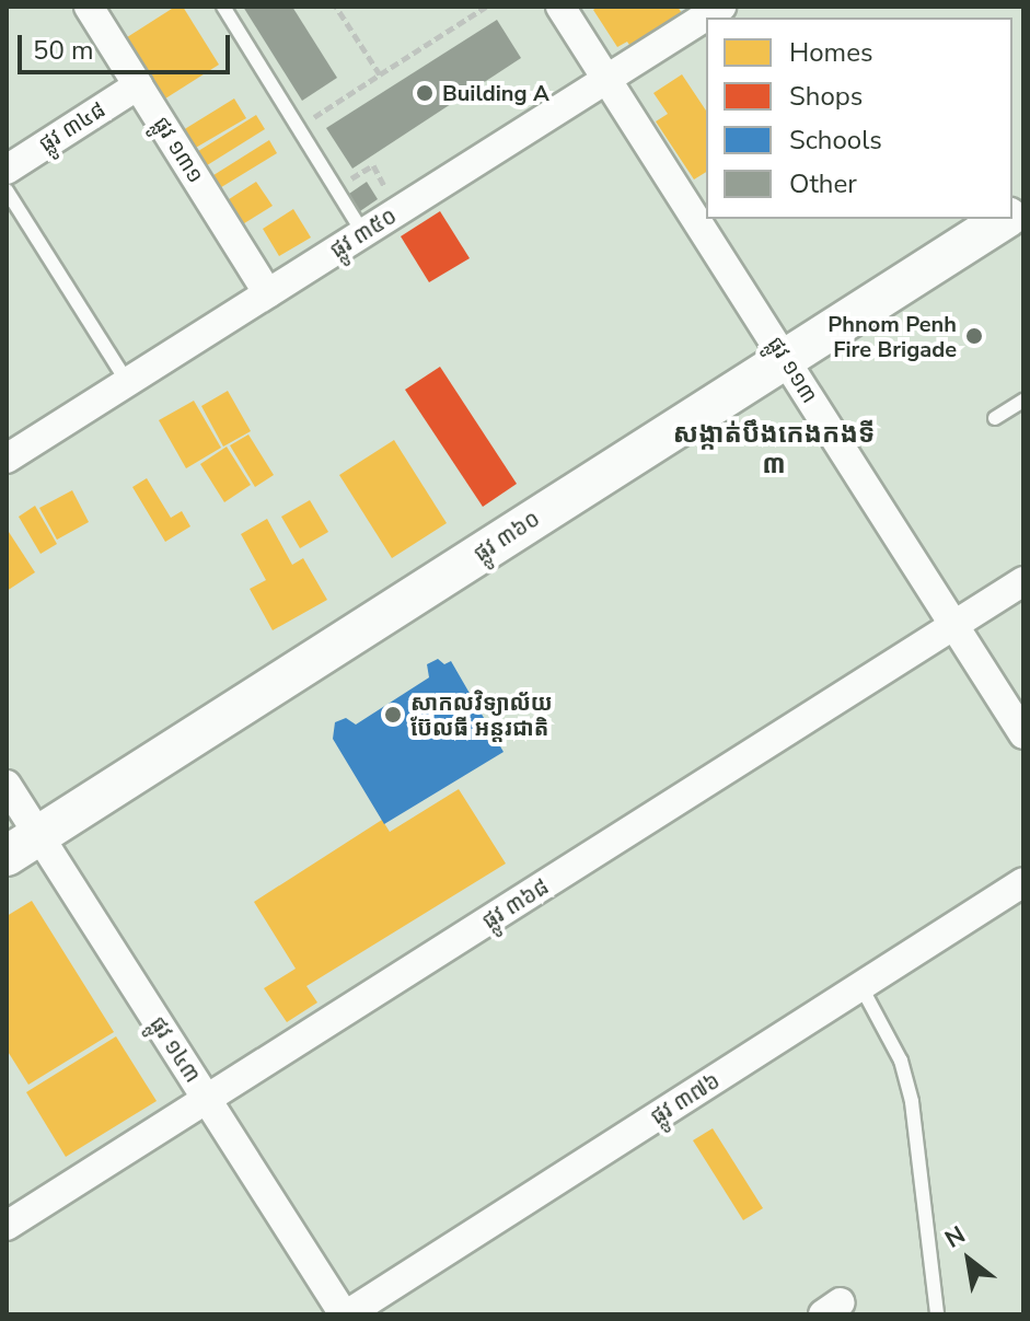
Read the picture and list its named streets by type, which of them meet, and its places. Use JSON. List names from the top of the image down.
{
  "streets": {
    "street": [
      "ផ្លូវ ៣៤៨",
      "ផ្លូវ ១៣១",
      "ផ្លូវ ៣៥០",
      "ផ្លូវ ១១៣",
      "ផ្លូវ ៣៦០",
      "ផ្លូវ ៣៦៨",
      "ផ្លូវ ១៤៣",
      "ផ្លូវ ៣៧៦"
    ]
  },
  "crossings": [
    ["ផ្លូវ ៣៤៨", "ផ្លូវ ១៣១"],
    ["ផ្លូវ ១៣១", "ផ្លូវ ៣៥០"],
    ["ផ្លូវ ៣៥០", "ផ្លូវ ១១៣"],
    ["ផ្លូវ ១១៣", "ផ្លូវ ៣៦០"],
    ["ផ្លូវ ១១៣", "ផ្លូវ ៣៦៨"],
    ["ផ្លូវ ៣៦០", "ផ្លូវ ១៤៣"],
    ["ផ្លូវ ៣៦៨", "ផ្លូវ ១៤៣"],
    ["ផ្លូវ ១៤៣", "ផ្លូវ ៣៧៦"]
  ],
  "districts": ["សង្កាត់បឹងកេងកងទី ៣"],
  "places": ["Building A", "Phnom Penh Fire Brigade", "សាកលវិទ្យាល័យ ប៊ែលធី អន្តរជាតិ"],
  "legend": [
    "Homes",
    "Shops",
    "Schools",
    "Other"
  ],
  "scale_bar": "50 m",
  "north": "top left"
}
